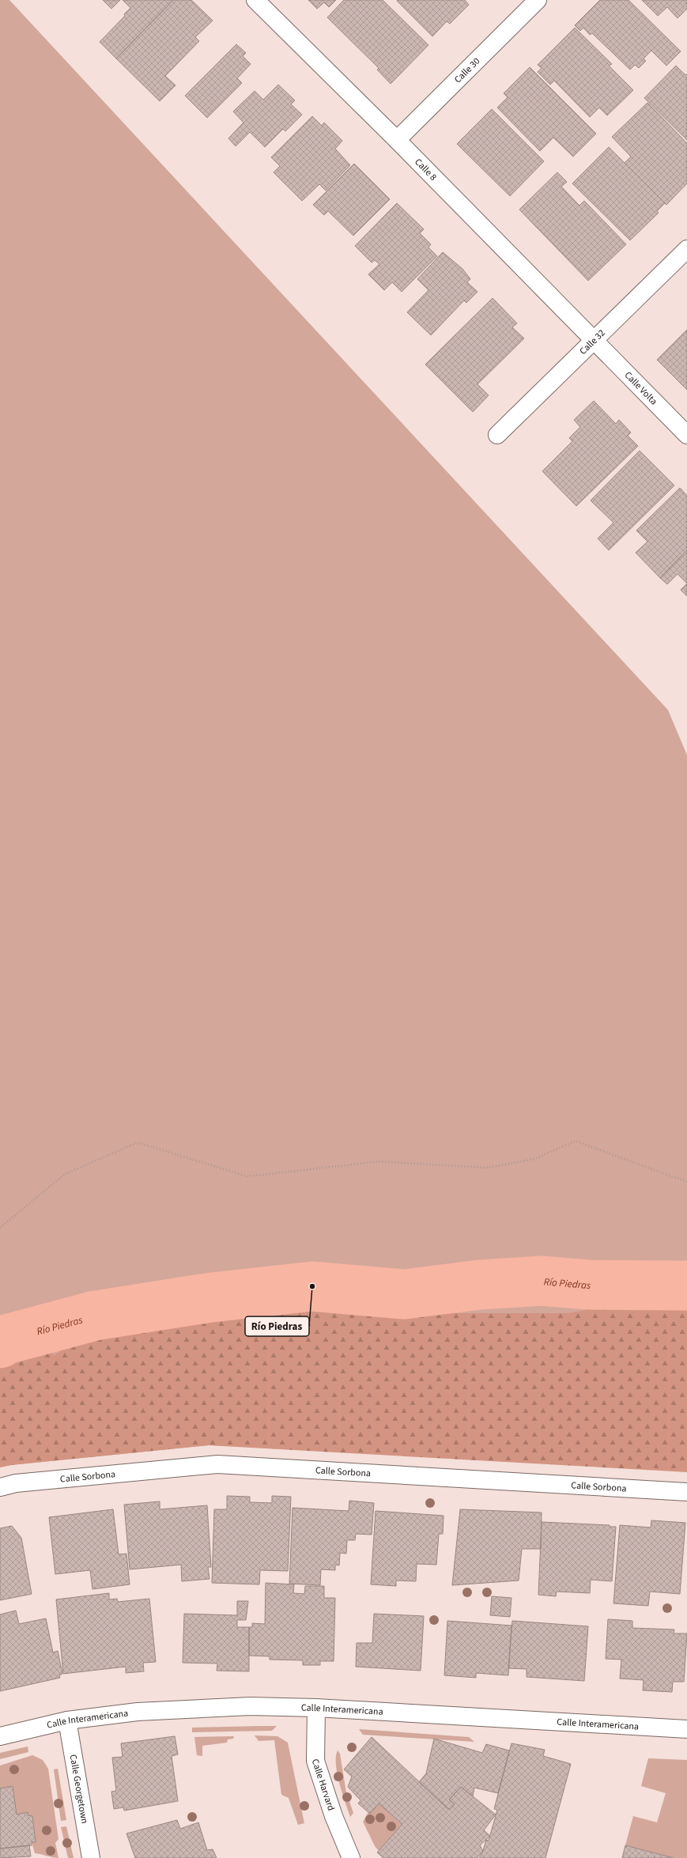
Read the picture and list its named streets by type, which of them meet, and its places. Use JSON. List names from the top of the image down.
{
  "streets": {
    "street": [
      "Calle 30",
      "Calle 8",
      "Calle 32",
      "Calle Volta",
      "Calle Sorbona",
      "Calle Interamericana",
      "Calle Harvard",
      "Calle Georgetown"
    ]
  },
  "crossings": [
    ["Calle 30", "Calle 8"],
    ["Calle 8", "Calle 32"],
    ["Calle 8", "Calle Volta"],
    ["Calle 32", "Calle Volta"],
    ["Calle Interamericana", "Calle Harvard"],
    ["Calle Interamericana", "Calle Georgetown"]
  ],
  "water": ["Río Piedras"],
  "places": ["Río Piedras"]
}
